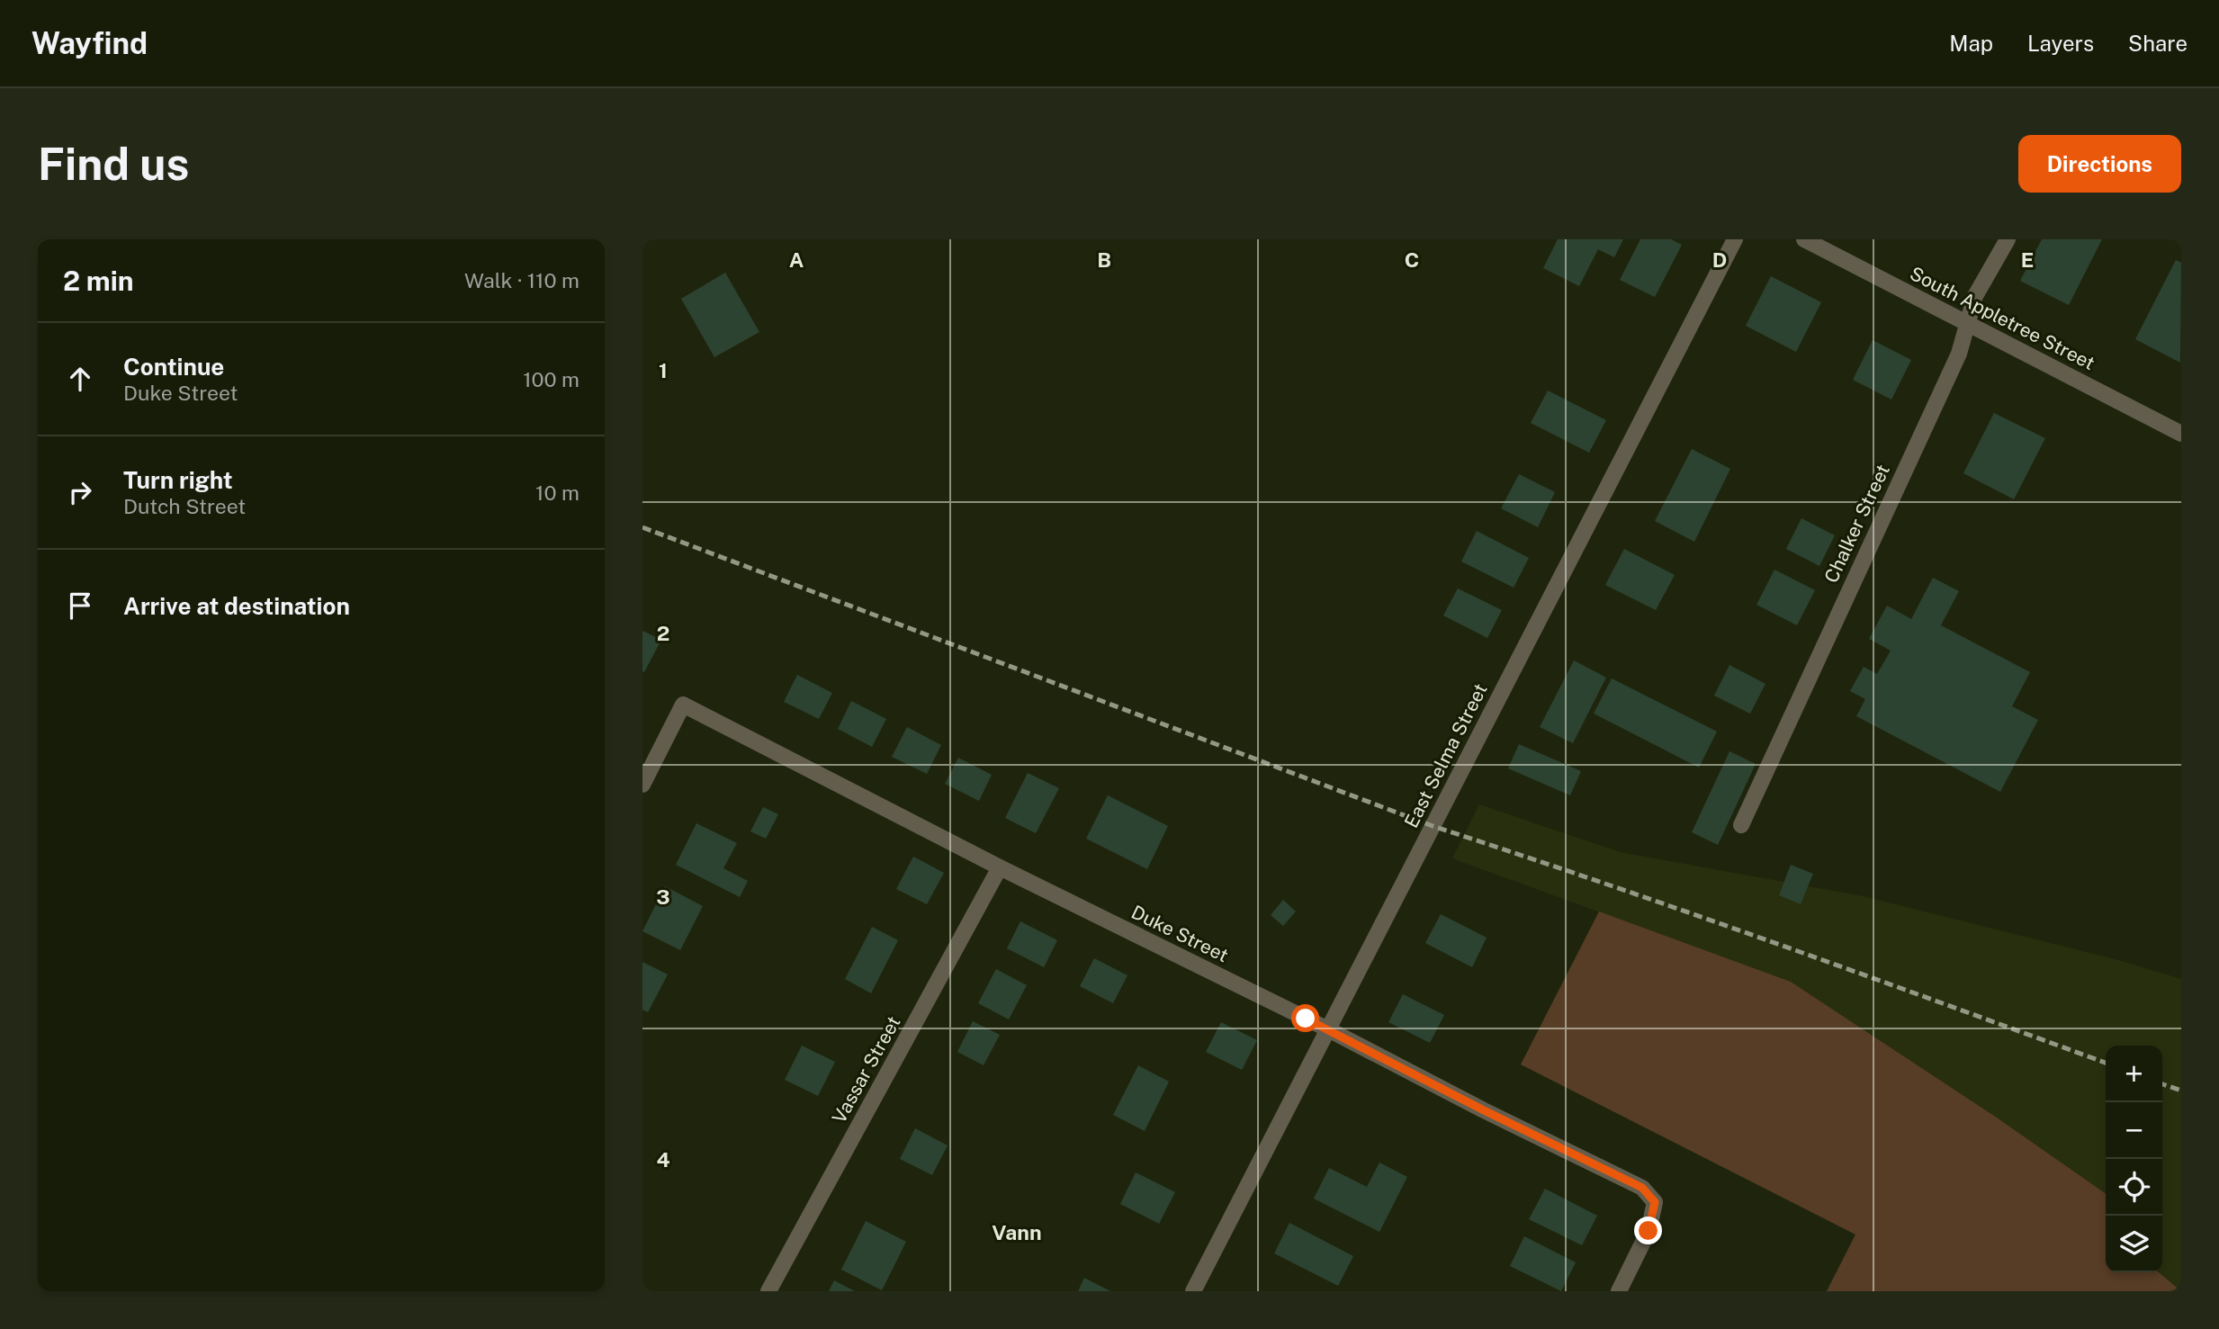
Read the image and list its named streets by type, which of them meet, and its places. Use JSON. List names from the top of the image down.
{
  "streets": {
    "street": [
      "South Appletree Street",
      "Chalker Street",
      "East Selma Street",
      "Duke Street",
      "Vassar Street"
    ]
  },
  "crossings": [
    ["South Appletree Street", "Chalker Street"],
    ["East Selma Street", "Duke Street"],
    ["Duke Street", "Vassar Street"]
  ],
  "districts": ["Vann"],
  "page": {
    "header": "Wayfind",
    "nav": ["Map", "Layers", "Share"],
    "buttons": "Directions",
    "title": "Find us",
    "heading": ["2 min", "Walk · 110 m"],
    "list": [
      ["Continue", "Duke Street", "100 m"],
      ["Turn right", "Dutch Street", "10 m"],
      "Arrive at destination"
    ],
    "map_buttons": ["+", "−"]
  },
  "grid": {
    "columns": [
      "A",
      "B",
      "C",
      "D",
      "E"
    ],
    "rows": [
      "1",
      "2",
      "3",
      "4"
    ]
  }
}
